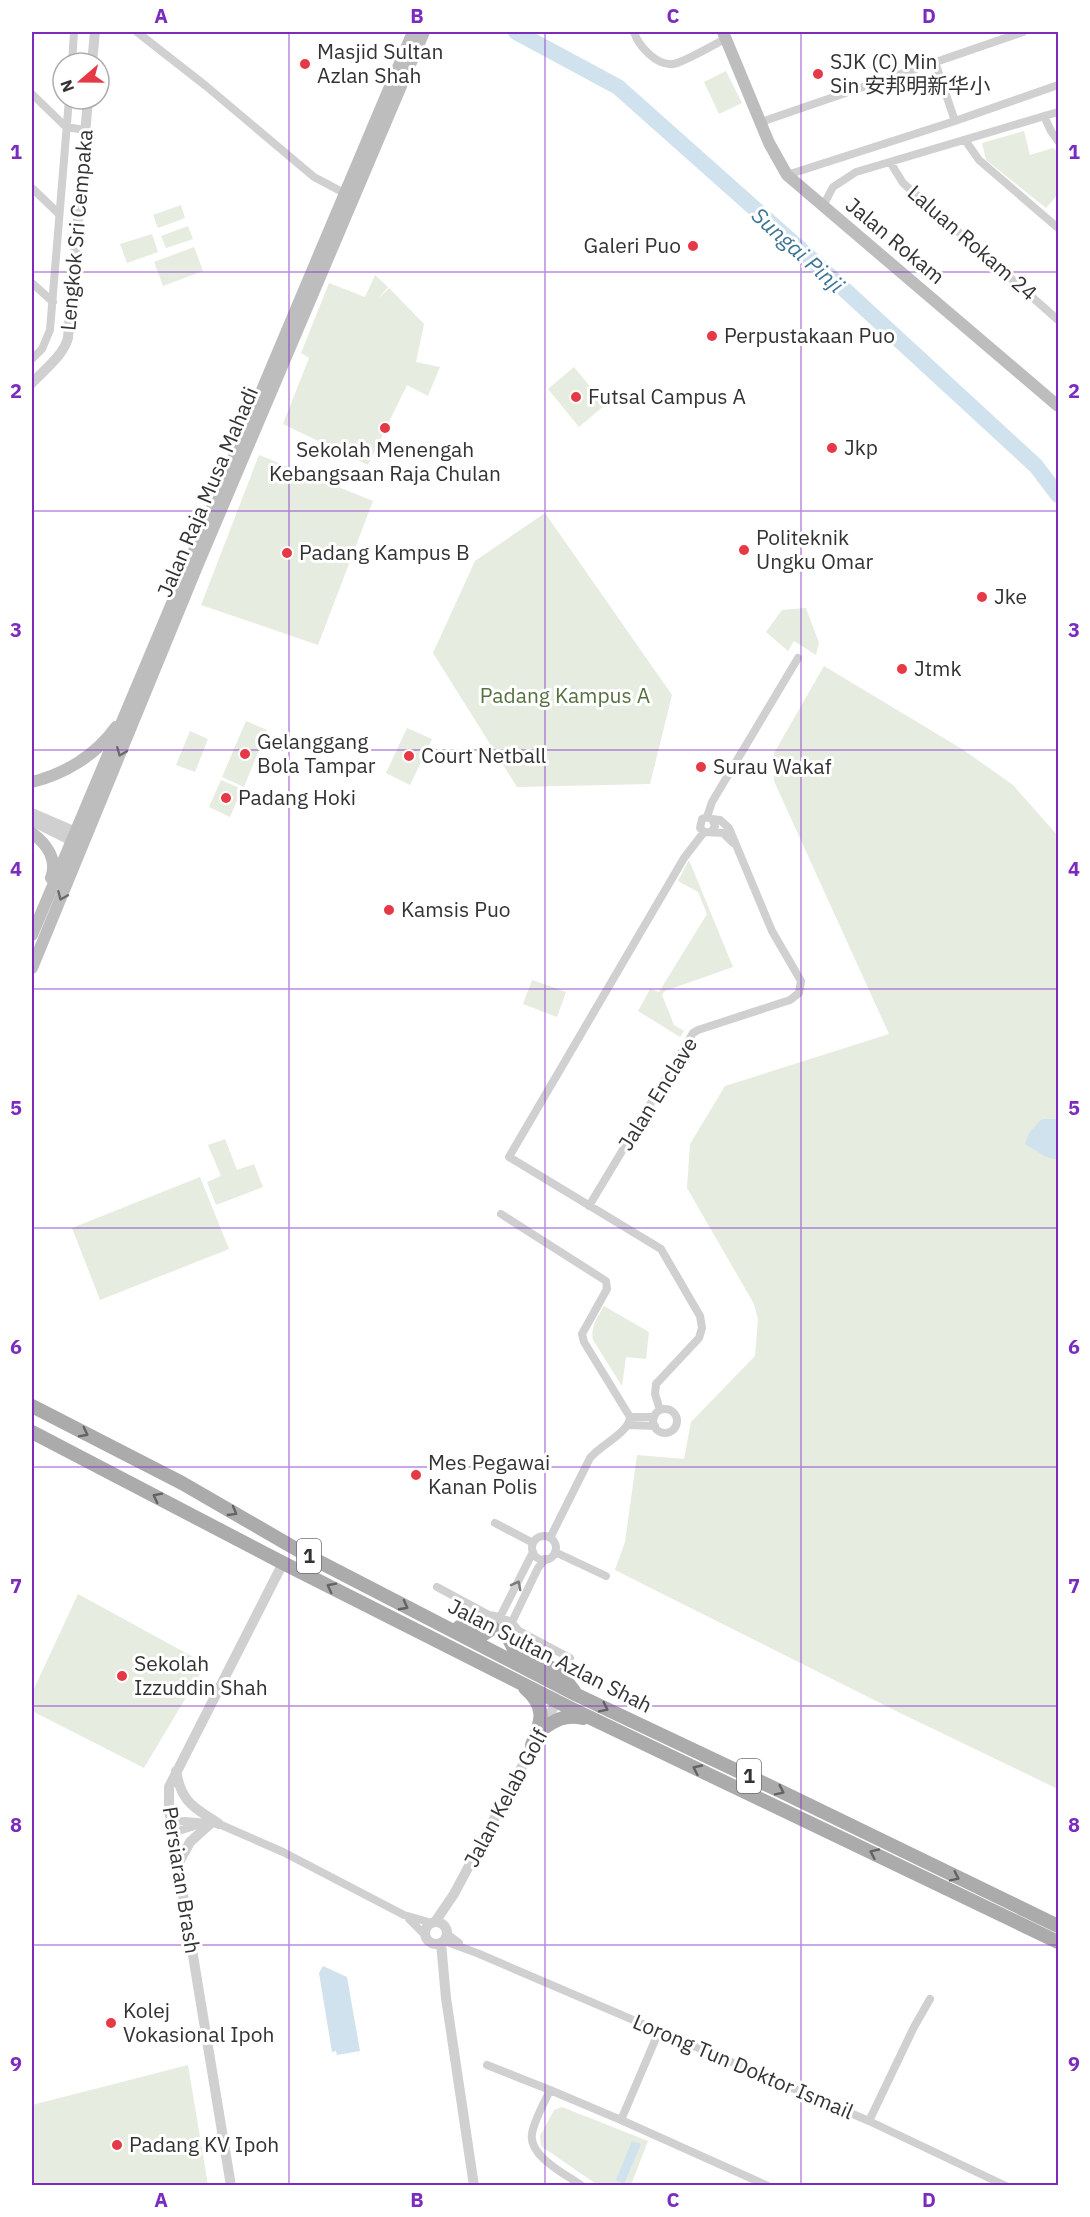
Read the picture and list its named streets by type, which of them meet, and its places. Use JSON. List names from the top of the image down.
{
  "streets": {
    "main road": [
      "Jalan Rokam",
      "Jalan Raja Musa Mahadi",
      "1",
      "Jalan Sultan Azlan Shah"
    ],
    "street": [
      "Lengkok Sri Cempaka",
      "Laluan Rokam 24",
      "Jalan Enclave",
      "Jalan Kelab Golf",
      "Persiaran Brash",
      "Lorong Tun Doktor Ismail"
    ]
  },
  "crossings": [
    ["Jalan Rokam", "Laluan Rokam 24"],
    ["Jalan Sultan Azlan Shah", "Jalan Kelab Golf"],
    ["Jalan Sultan Azlan Shah", "Persiaran Brash"],
    ["Jalan Kelab Golf", "Lorong Tun Doktor Ismail"]
  ],
  "water": ["Sungai Pinji"],
  "parks": ["Padang Kampus A"],
  "places": [
    "Masjid Sultan Azlan Shah",
    "SJK (C) Min Sin 安邦明新华小",
    "Galeri Puo",
    "Perpustakaan Puo",
    "Futsal Campus A",
    "Sekolah Menengah Kebangsaan Raja Chulan",
    "Jkp",
    "Politeknik Ungku Omar",
    "Padang Kampus B",
    "Jke",
    "Jtmk",
    "Gelanggang Bola Tampar",
    "Court Netball",
    "Surau Wakaf",
    "Padang Hoki",
    "Kamsis Puo",
    "Mes Pegawai Kanan Polis",
    "Sekolah Izzuddin Shah",
    "Kolej Vokasional Ipoh",
    "Padang KV Ipoh"
  ],
  "north": "left",
  "grid": {
    "columns": [
      "A",
      "B",
      "C",
      "D"
    ],
    "rows": [
      "1",
      "2",
      "3",
      "4",
      "5",
      "6",
      "7",
      "8",
      "9"
    ]
  }
}
